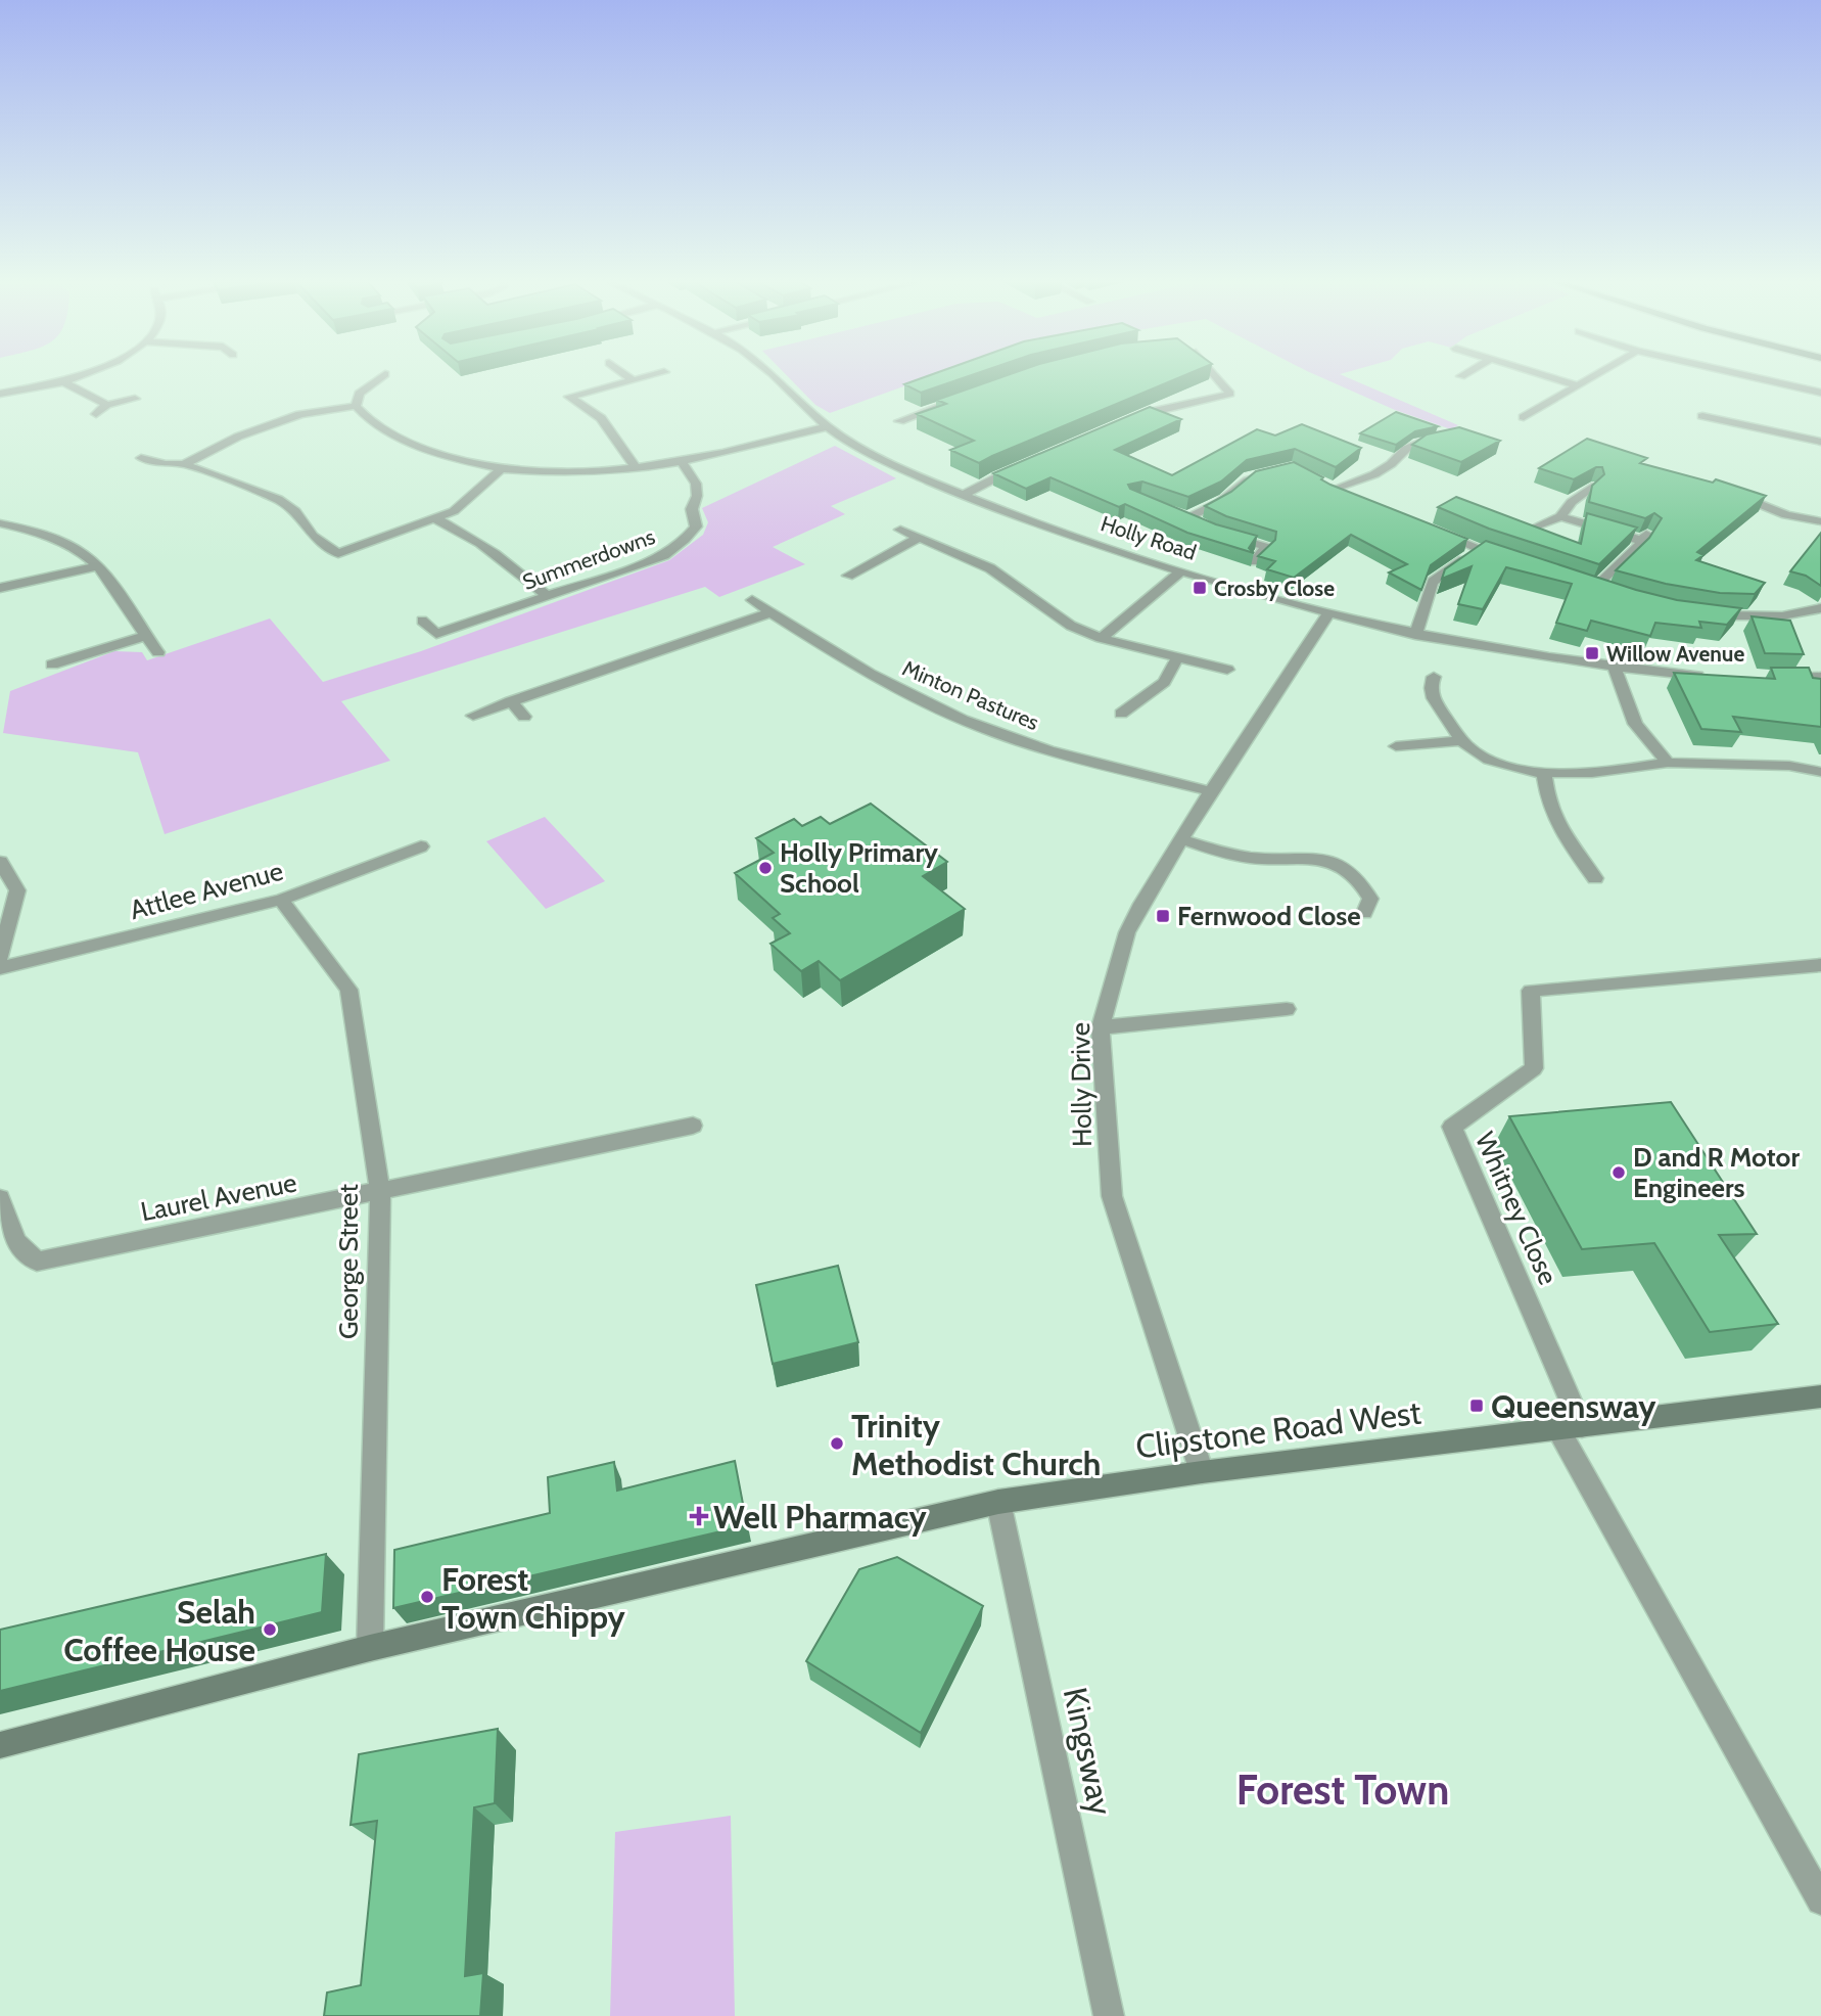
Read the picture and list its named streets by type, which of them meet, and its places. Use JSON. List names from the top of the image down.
{
  "streets": {
    "main road": ["Clipstone Road West"],
    "street": [
      "Holly Road",
      "Summerdowns",
      "Minton Pastures",
      "Attlee Avenue",
      "Holly Drive",
      "Laurel Avenue",
      "Whitney Close",
      "George Street",
      "Kingsway"
    ]
  },
  "crossings": [
    ["Holly Road", "Holly Drive"],
    ["Minton Pastures", "Holly Drive"],
    ["Attlee Avenue", "George Street"],
    ["Holly Drive", "Clipstone Road West"],
    ["Laurel Avenue", "George Street"],
    ["Whitney Close", "Clipstone Road West"],
    ["George Street", "Clipstone Road West"],
    ["Clipstone Road West", "Kingsway"]
  ],
  "districts": ["Forest Town"],
  "places": {
    "transit": [
      "Crosby Close",
      "Willow Avenue",
      "Fernwood Close",
      "Queensway"
    ],
    "other": [
      "Holly Primary School",
      "D and R Motor Engineers",
      "Trinity Methodist Church",
      "Forest Town Chippy",
      "Selah Coffee House"
    ],
    "health": ["Well Pharmacy"]
  }
}
